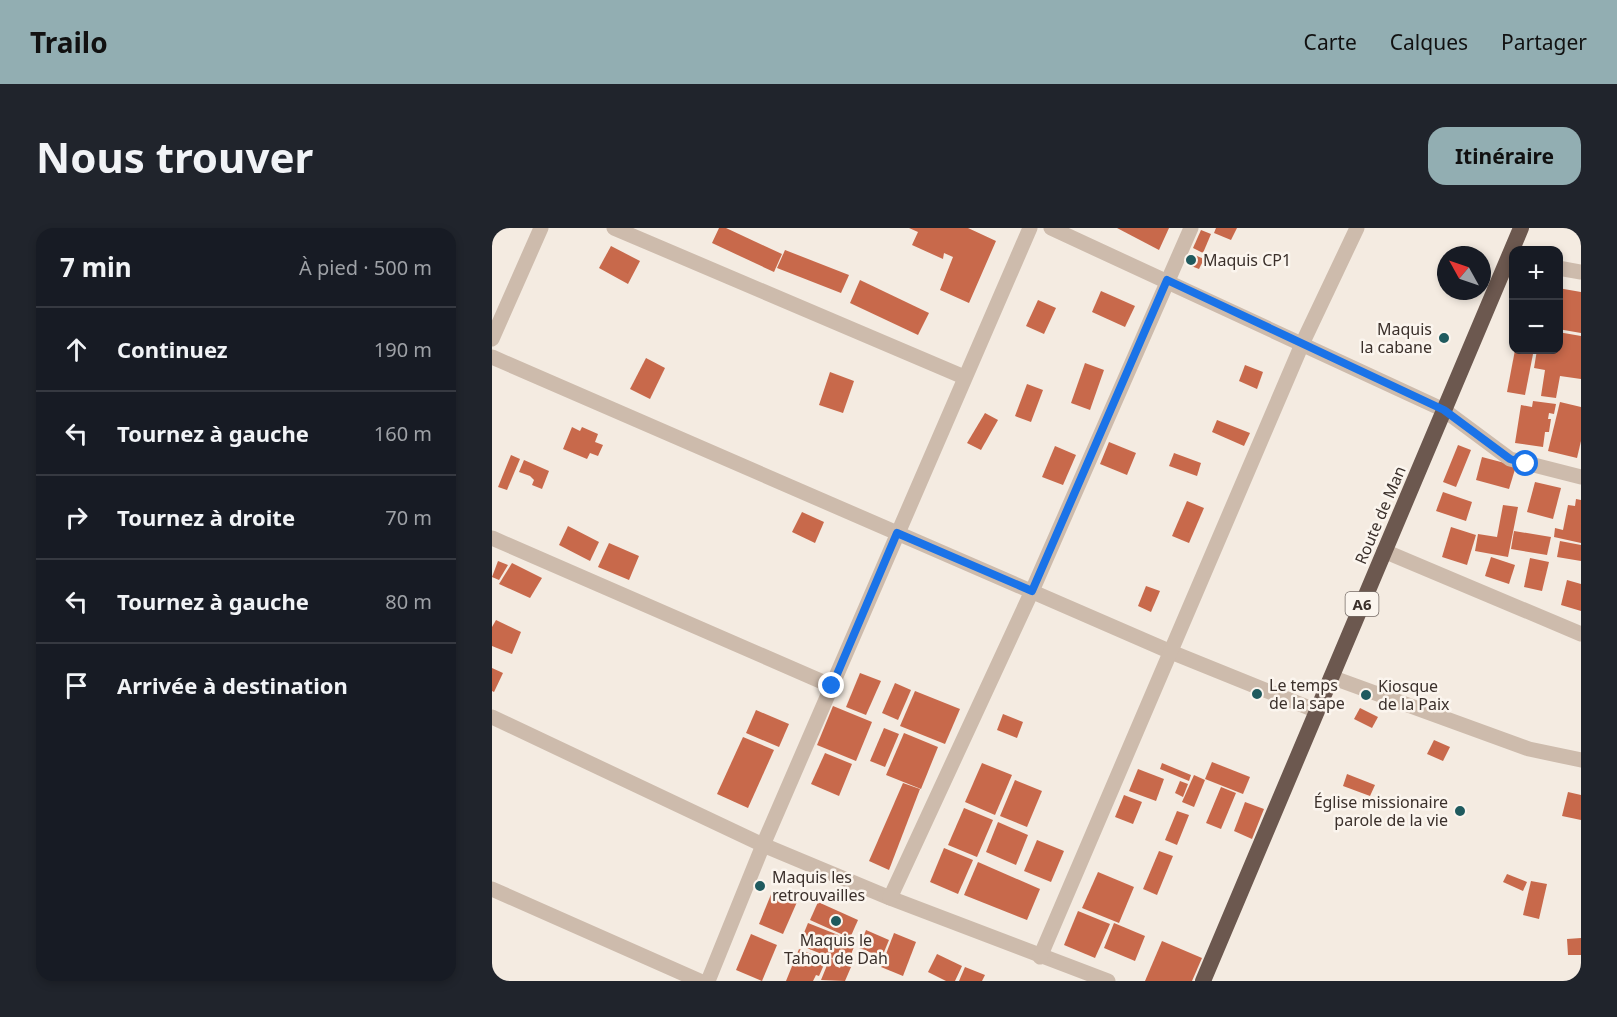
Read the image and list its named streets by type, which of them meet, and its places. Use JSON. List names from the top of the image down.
{
  "streets": {
    "highway": ["Route de Man", "A6"]
  },
  "places": [
    "Maquis CP1",
    "Maquis la cabane",
    "Le temps de la sape",
    "Kiosque de la Paix",
    "Église missionaire parole de la vie",
    "Maquis les retrouvailles",
    "Maquis le Tahou de Dah"
  ],
  "north": "top left",
  "page": {
    "header": "Trailo",
    "nav": ["Carte", "Calques", "Partager"],
    "buttons": "Itinéraire",
    "title": "Nous trouver",
    "heading": ["7 min", "À pied · 500 m"],
    "map_buttons": ["+", "−"],
    "list": [
      ["Continuez", "190 m"],
      ["Tournez à gauche", "160 m"],
      ["Tournez à droite", "70 m"],
      ["Tournez à gauche", "80 m"],
      "Arrivée à destination"
    ]
  }
}
